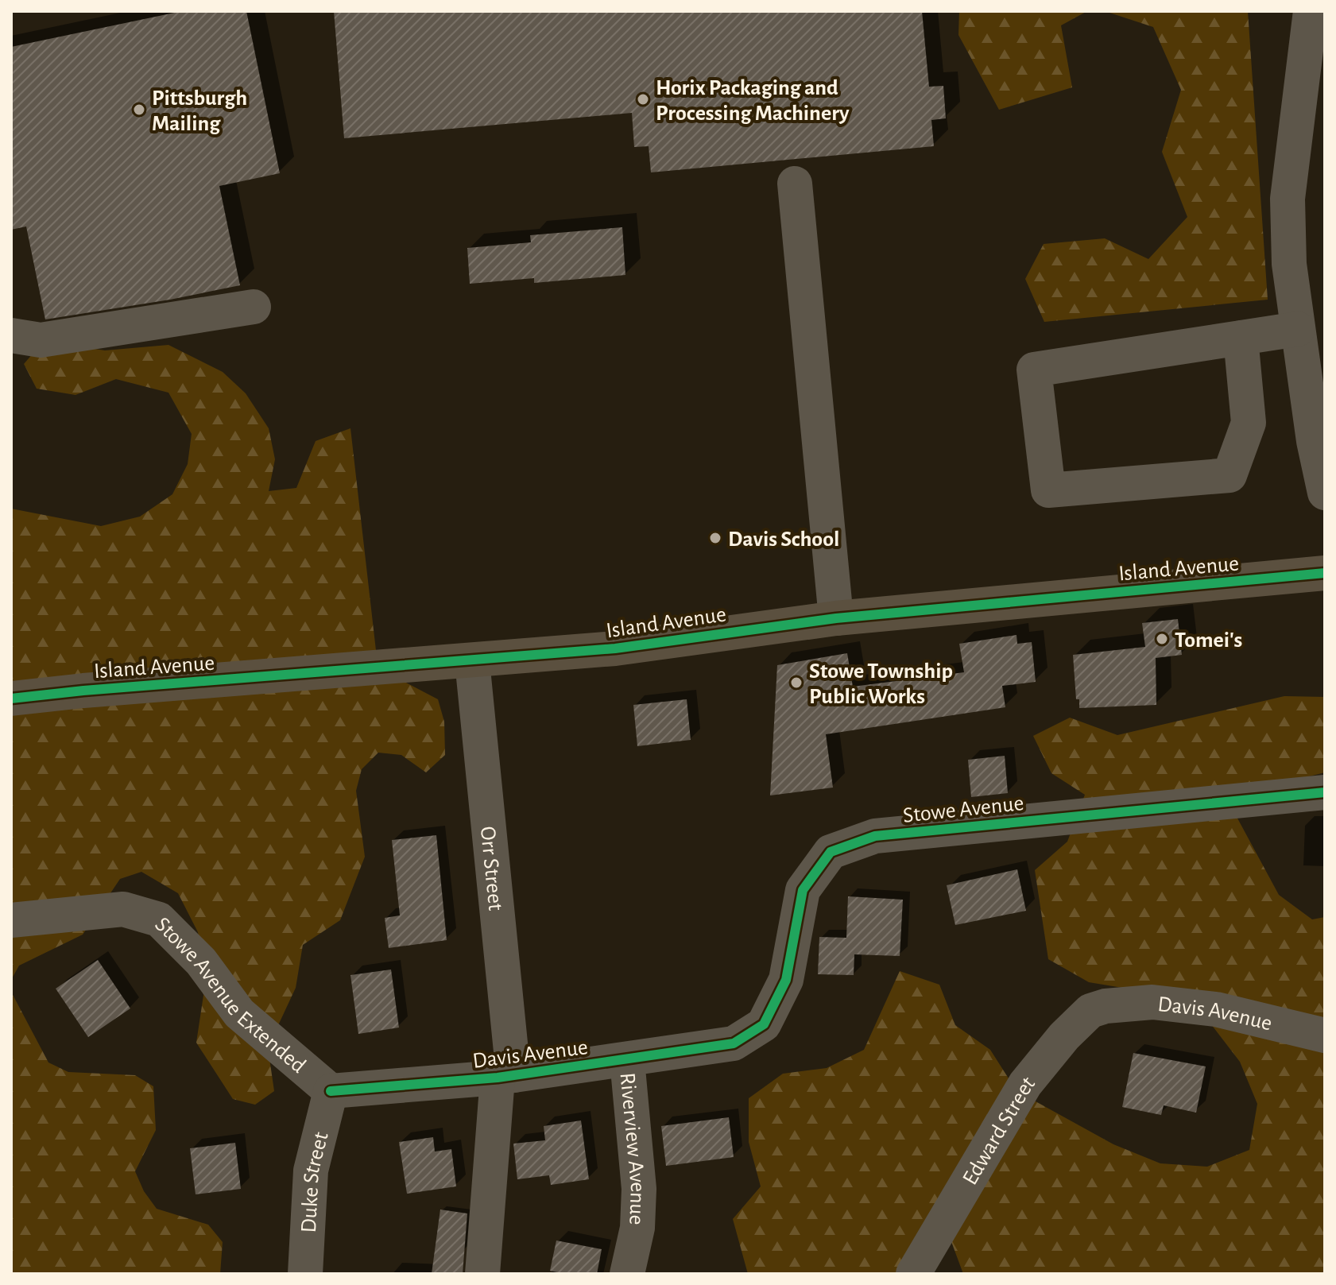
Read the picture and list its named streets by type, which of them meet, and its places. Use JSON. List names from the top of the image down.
{
  "streets": {
    "main road": ["Island Avenue"],
    "street": [
      "Stowe Avenue",
      "Orr Street",
      "Stowe Avenue Extended",
      "Davis Avenue",
      "Edward Street",
      "Riverview Avenue",
      "Duke Street"
    ]
  },
  "crossings": [
    ["Island Avenue", "Orr Street"],
    ["Stowe Avenue", "Davis Avenue"],
    ["Orr Street", "Davis Avenue"],
    ["Stowe Avenue Extended", "Davis Avenue"],
    ["Stowe Avenue Extended", "Duke Street"],
    ["Davis Avenue", "Edward Street"],
    ["Davis Avenue", "Riverview Avenue"],
    ["Davis Avenue", "Duke Street"]
  ],
  "places": [
    "Horix Packaging and Processing Machinery",
    "Pittsburgh Mailing",
    "Davis School",
    "Tomei's",
    "Stowe Township Public Works"
  ]
}
